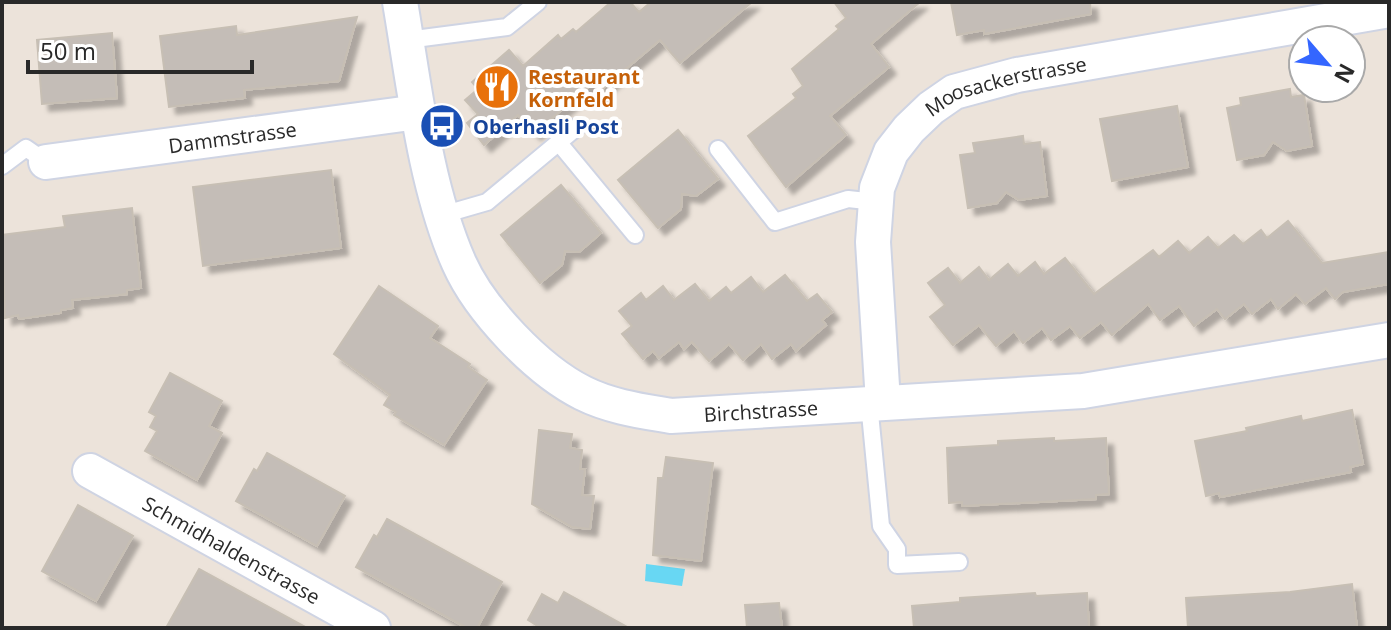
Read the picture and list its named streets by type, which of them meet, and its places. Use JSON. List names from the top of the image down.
{
  "streets": {
    "street": [
      "Moosackerstrasse",
      "Dammstrasse",
      "Birchstrasse",
      "Schmidhaldenstrasse"
    ]
  },
  "crossings": [
    ["Moosackerstrasse", "Birchstrasse"],
    ["Dammstrasse", "Birchstrasse"]
  ],
  "places": {
    "restaurant": ["Restaurant Kornfeld"],
    "bus stop": ["Oberhasli Post"]
  },
  "scale_bar": "50 m",
  "north": "bottom right"
}
